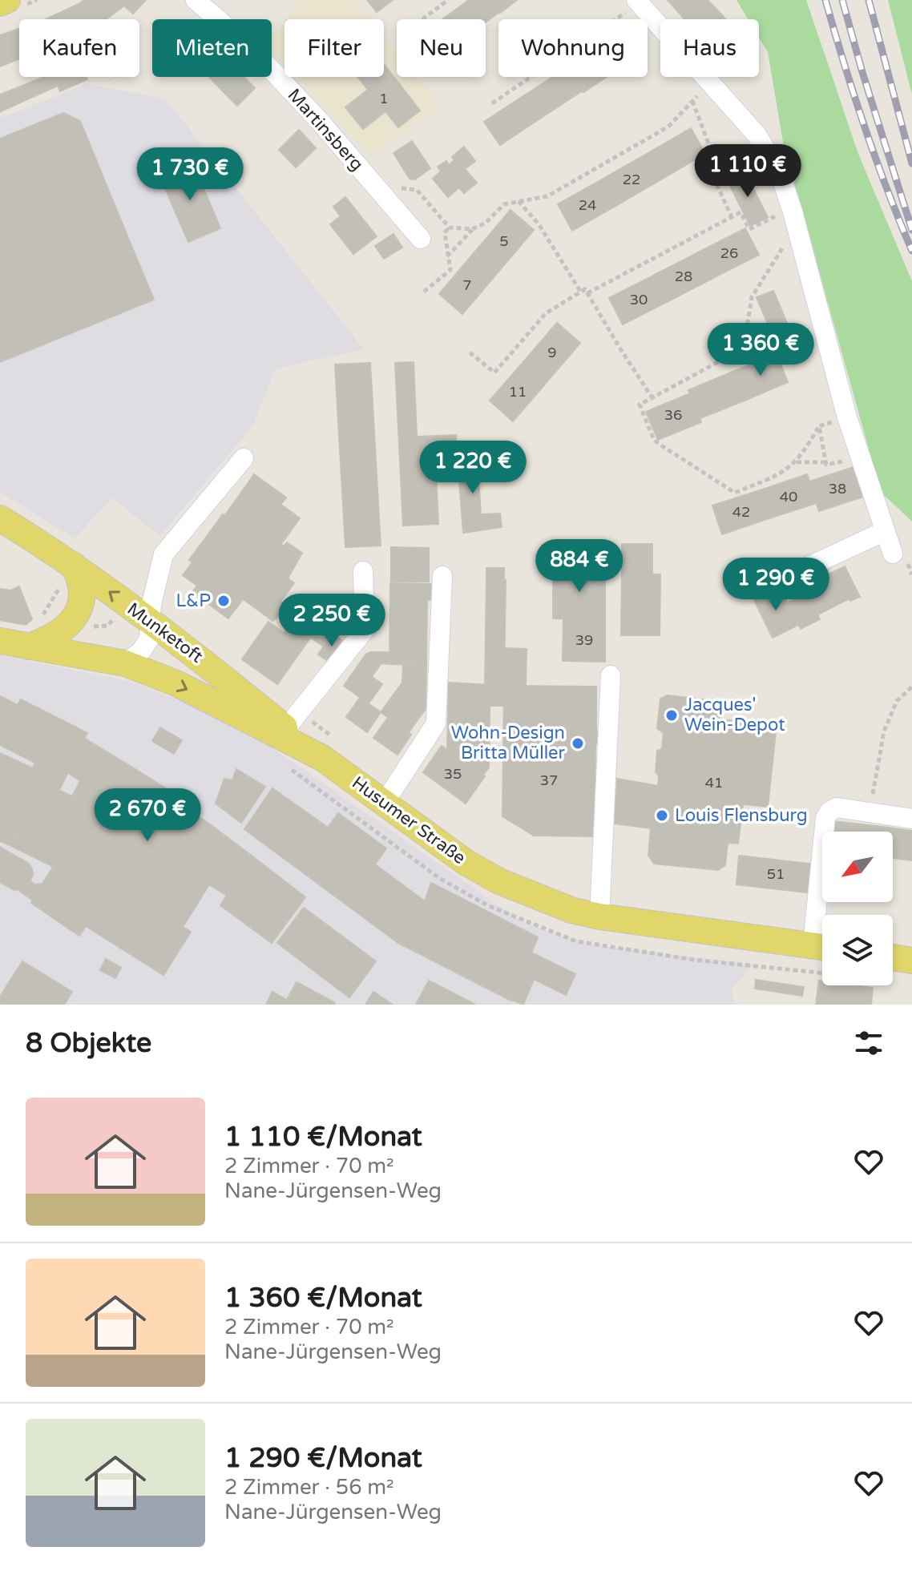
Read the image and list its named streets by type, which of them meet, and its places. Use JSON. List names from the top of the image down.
{
  "streets": {
    "main road": ["Munketoft", "Husumer Straße"],
    "street": ["Martinsberg"]
  },
  "crossings": [
    ["Munketoft", "Husumer Straße"]
  ],
  "places": [
    "L&P",
    "Jacques' Wein-Depot",
    "Wohn-Design Britta Müller",
    "Louis Flensburg"
  ],
  "house_numbers": [
    "1",
    "22",
    "24",
    "5",
    "26",
    "28",
    "7",
    "30",
    "9",
    "11",
    "36",
    "38",
    "40",
    "42",
    "39",
    "35",
    "37",
    "41",
    "51"
  ],
  "north": "bottom left",
  "page": {
    "chip": [
      "Kaufen",
      "Mieten",
      "Filter",
      "Neu",
      "Wohnung",
      "Haus"
    ],
    "price": [
      "1 110 €",
      "1 730 €",
      "1 360 €",
      "1 220 €",
      "884 €",
      "1 290 €",
      "2 250 €",
      "2 670 €"
    ],
    "heading": "8 Objekte",
    "list": [
      {
        "name": "1 110 €/Monat",
        "note": "2 Zimmer · 70 m² · Nane-Jürgensen-Weg"
      },
      {
        "name": "1 360 €/Monat",
        "note": "2 Zimmer · 70 m² · Nane-Jürgensen-Weg"
      },
      {
        "name": "1 290 €/Monat",
        "note": "2 Zimmer · 56 m² · Nane-Jürgensen-Weg"
      }
    ]
  }
}
